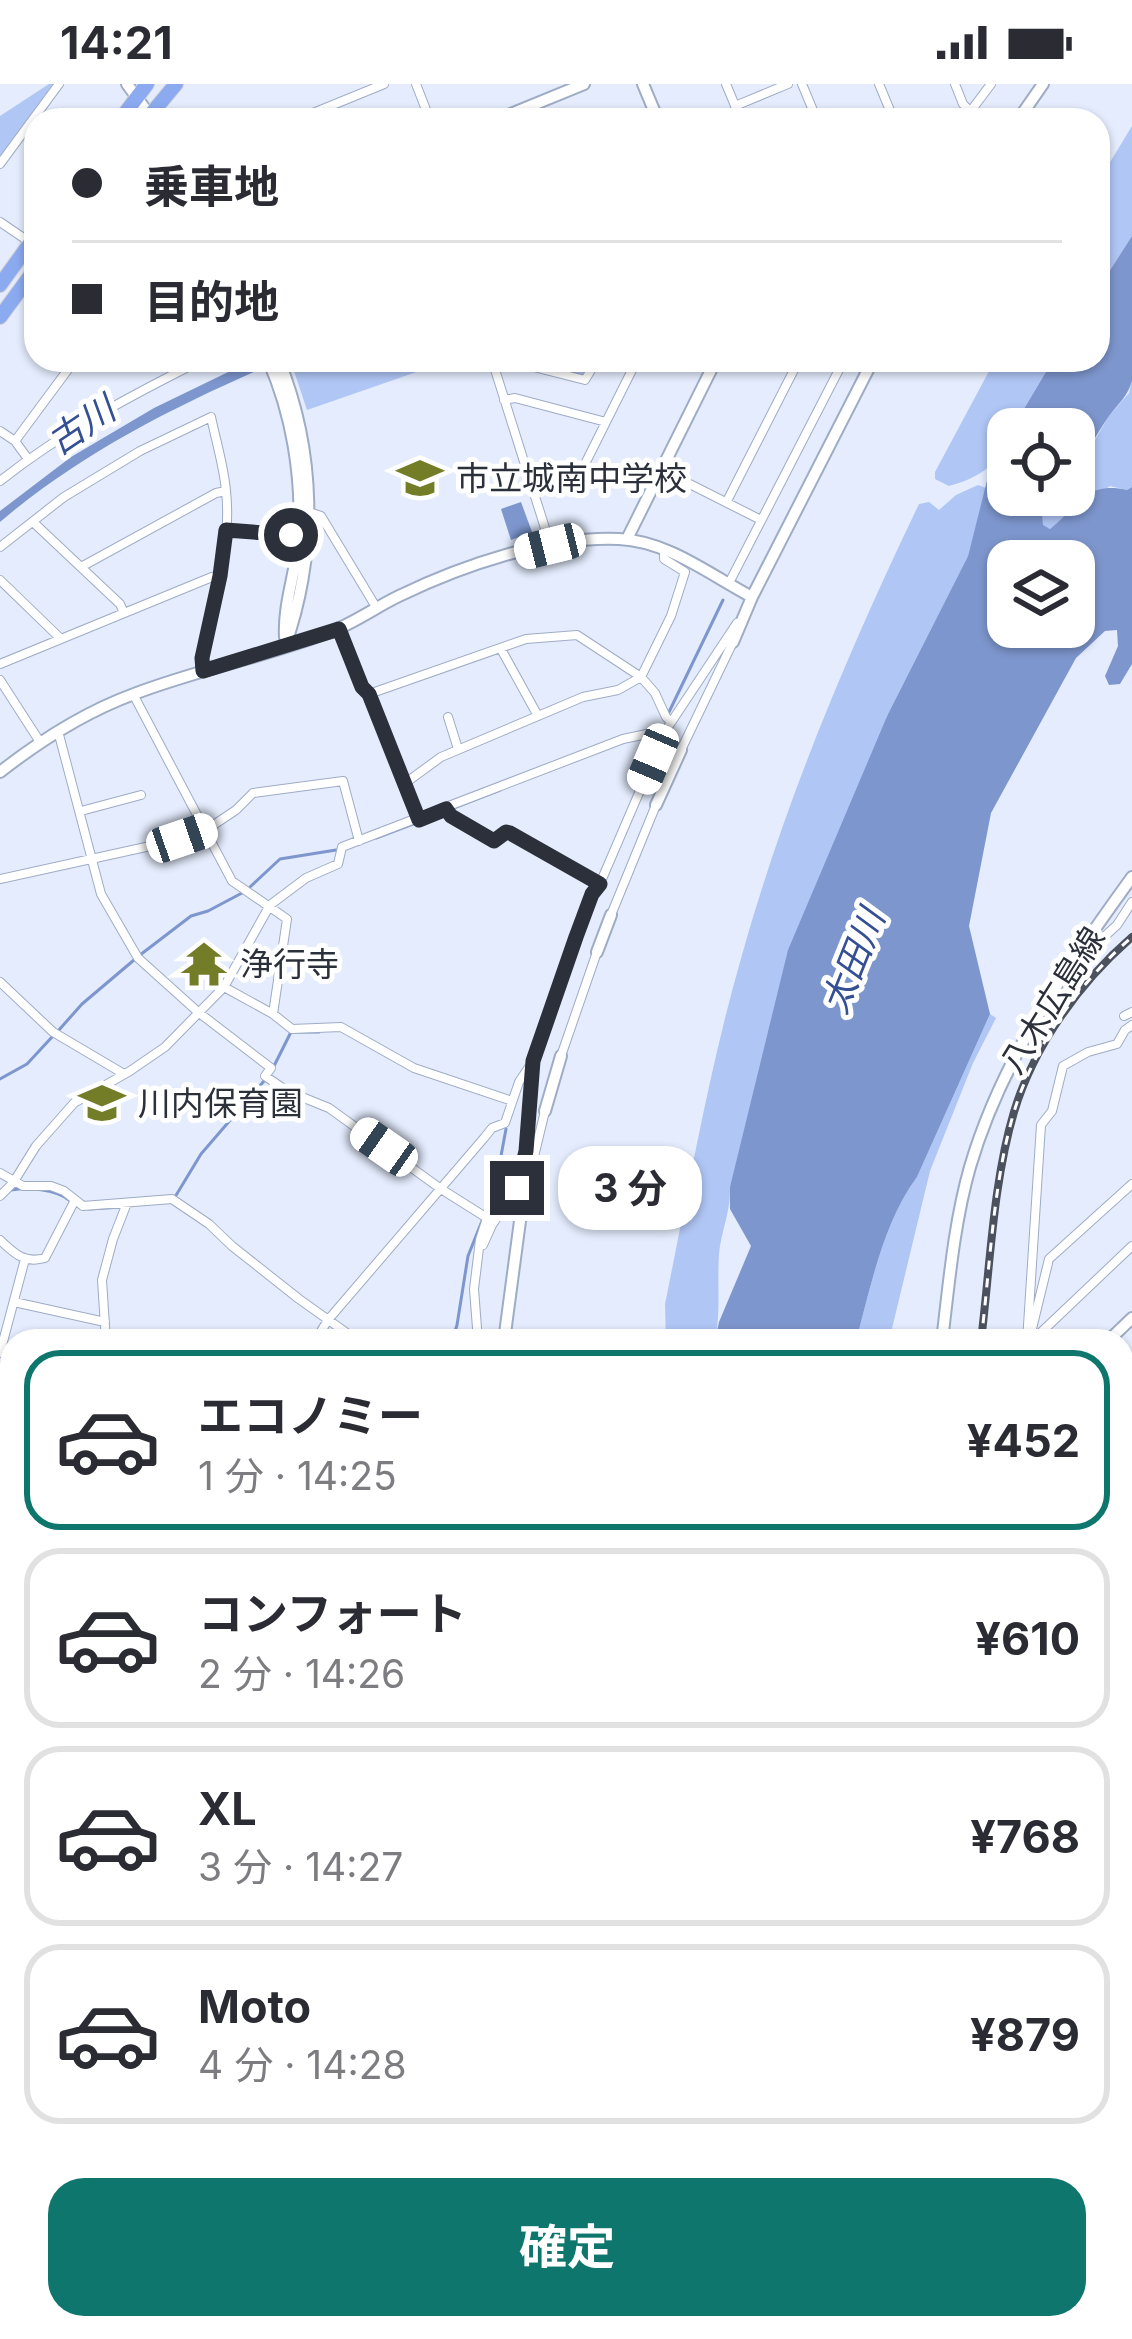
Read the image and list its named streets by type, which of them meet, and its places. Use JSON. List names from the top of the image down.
{
  "streets": {
    "street": ["八木広島線"]
  },
  "water": ["古川", "太田川"],
  "places": {
    "school or university": ["市立城南中学校", "川内保育園"],
    "temple": ["浄行寺"]
  },
  "page": {
    "status": "14:21",
    "banner": ["乗車地", "目的地"],
    "bubble": "3 分",
    "list": [
      {
        "name": "エコノミー",
        "note": "1 分 · 14:25",
        "value": "¥452"
      },
      {
        "name": "コンフォート",
        "note": "2 分 · 14:26",
        "value": "¥610"
      },
      {
        "name": "XL",
        "note": "3 分 · 14:27",
        "value": "¥768"
      },
      {
        "name": "Moto",
        "note": "4 分 · 14:28",
        "value": "¥879"
      }
    ],
    "buttons": "確定"
  }
}
